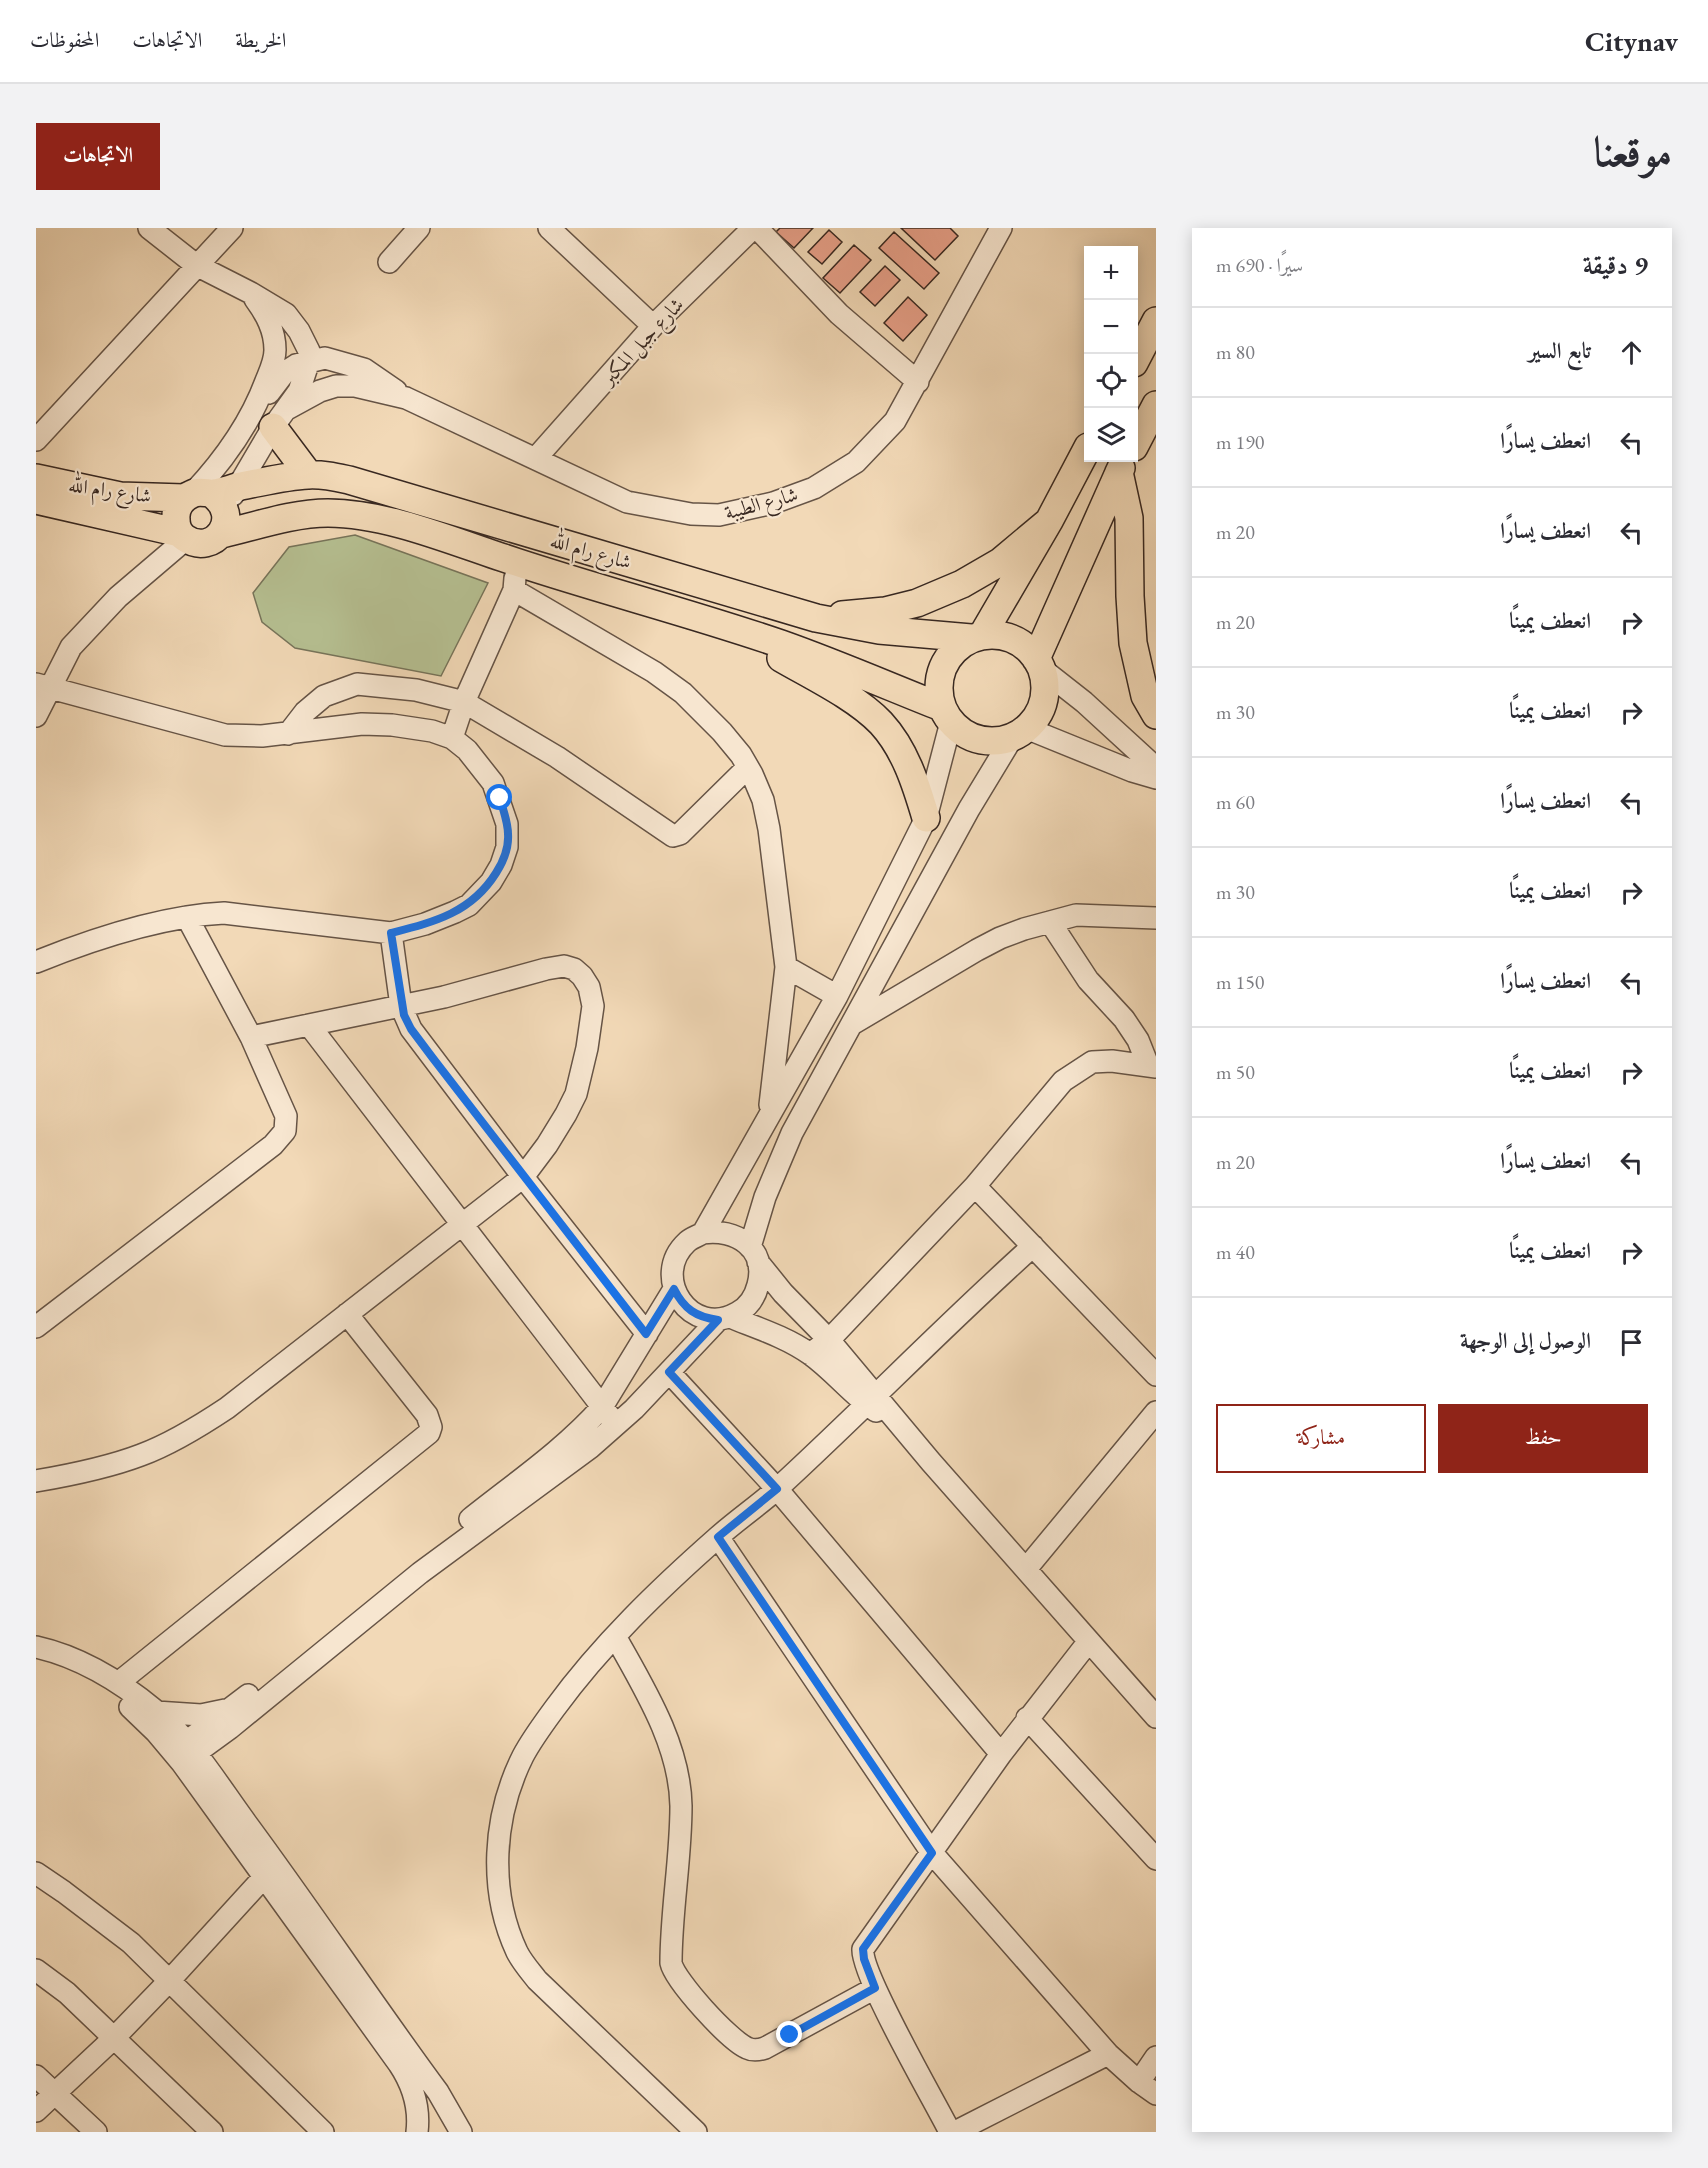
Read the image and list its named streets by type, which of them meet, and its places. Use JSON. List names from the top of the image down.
{
  "streets": {
    "main road": ["شارع رام الله"],
    "street": ["شارع جبل المكبر", "شارع الطيبة"]
  },
  "crossings": [
    ["شارع جبل المكبر", "شارع الطيبة"]
  ],
  "page": {
    "header": "Citynav",
    "nav": ["الخريطة", "الاتجاهات", "المحفوظات"],
    "title": "موقعنا",
    "buttons": [
      "الاتجاهات",
      ["حفظ", "مشاركة"]
    ],
    "heading": ["9 دقيقة", "سيرًا · 690 m"],
    "map_buttons": ["+", "−"],
    "list": [
      ["تابع السير", "80 m"],
      ["انعطف يسارًا", "190 m"],
      ["انعطف يسارًا", "20 m"],
      ["انعطف يمينًا", "20 m"],
      ["انعطف يمينًا", "30 m"],
      ["انعطف يسارًا", "60 m"],
      ["انعطف يمينًا", "30 m"],
      ["انعطف يسارًا", "150 m"],
      ["انعطف يمينًا", "50 m"],
      ["انعطف يسارًا", "20 m"],
      ["انعطف يمينًا", "40 m"],
      "الوصول إلى الوجهة"
    ]
  }
}
